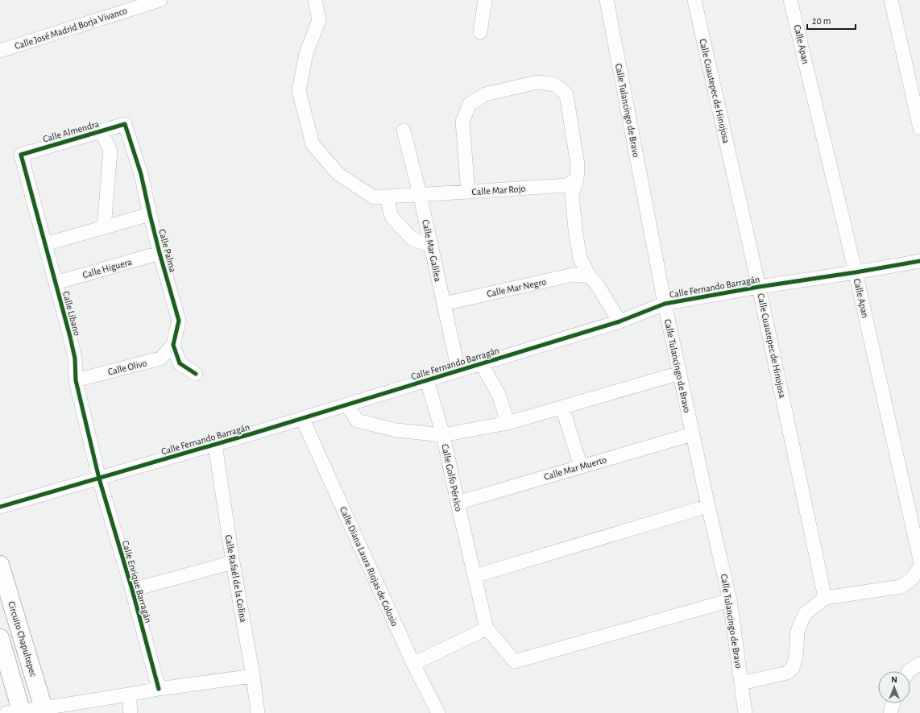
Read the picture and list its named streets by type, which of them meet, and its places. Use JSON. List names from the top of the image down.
{
  "streets": {
    "main road": ["Circuito Chapultepec"],
    "street": [
      "Calle José Madrid Borja Vivanco",
      "Calle Apan",
      "Calle Cuautepec de Hinojosa",
      "Calle Tulancingo de Bravo",
      "Calle Almendra",
      "Calle Mar Rojo",
      "Calle Palma",
      "Calle Mar Galilea",
      "Calle Higuera",
      "Calle Fernando Barragán",
      "Calle Mar Negro",
      "Calle Libano",
      "Calle Olivo",
      "Calle Mar Muerto",
      "Calle Golfo Pérsico",
      "Calle Diana Laura Riojas de Colosio",
      "Calle Rafaél de la Colina",
      "Calle Enrique Barragán"
    ]
  },
  "crossings": [
    ["Calle Apan", "Calle Fernando Barragán"],
    ["Calle Cuautepec de Hinojosa", "Calle Fernando Barragán"],
    ["Calle Tulancingo de Bravo", "Calle Fernando Barragán"],
    ["Calle Tulancingo de Bravo", "Calle Mar Muerto"],
    ["Calle Almendra", "Calle Palma"],
    ["Calle Almendra", "Calle Libano"],
    ["Calle Mar Rojo", "Calle Mar Galilea"],
    ["Calle Palma", "Calle Higuera"],
    ["Calle Palma", "Calle Olivo"],
    ["Calle Mar Galilea", "Calle Fernando Barragán"],
    ["Calle Mar Galilea", "Calle Mar Negro"],
    ["Calle Higuera", "Calle Libano"],
    ["Calle Fernando Barragán", "Calle Libano"],
    ["Calle Fernando Barragán", "Calle Golfo Pérsico"],
    ["Calle Fernando Barragán", "Calle Diana Laura Riojas de Colosio"],
    ["Calle Fernando Barragán", "Calle Rafaél de la Colina"],
    ["Calle Fernando Barragán", "Calle Enrique Barragán"],
    ["Calle Libano", "Calle Olivo"],
    ["Calle Libano", "Calle Enrique Barragán"],
    ["Calle Mar Muerto", "Calle Golfo Pérsico"]
  ],
  "scale_bar": "20 m",
  "north": "top"
}
